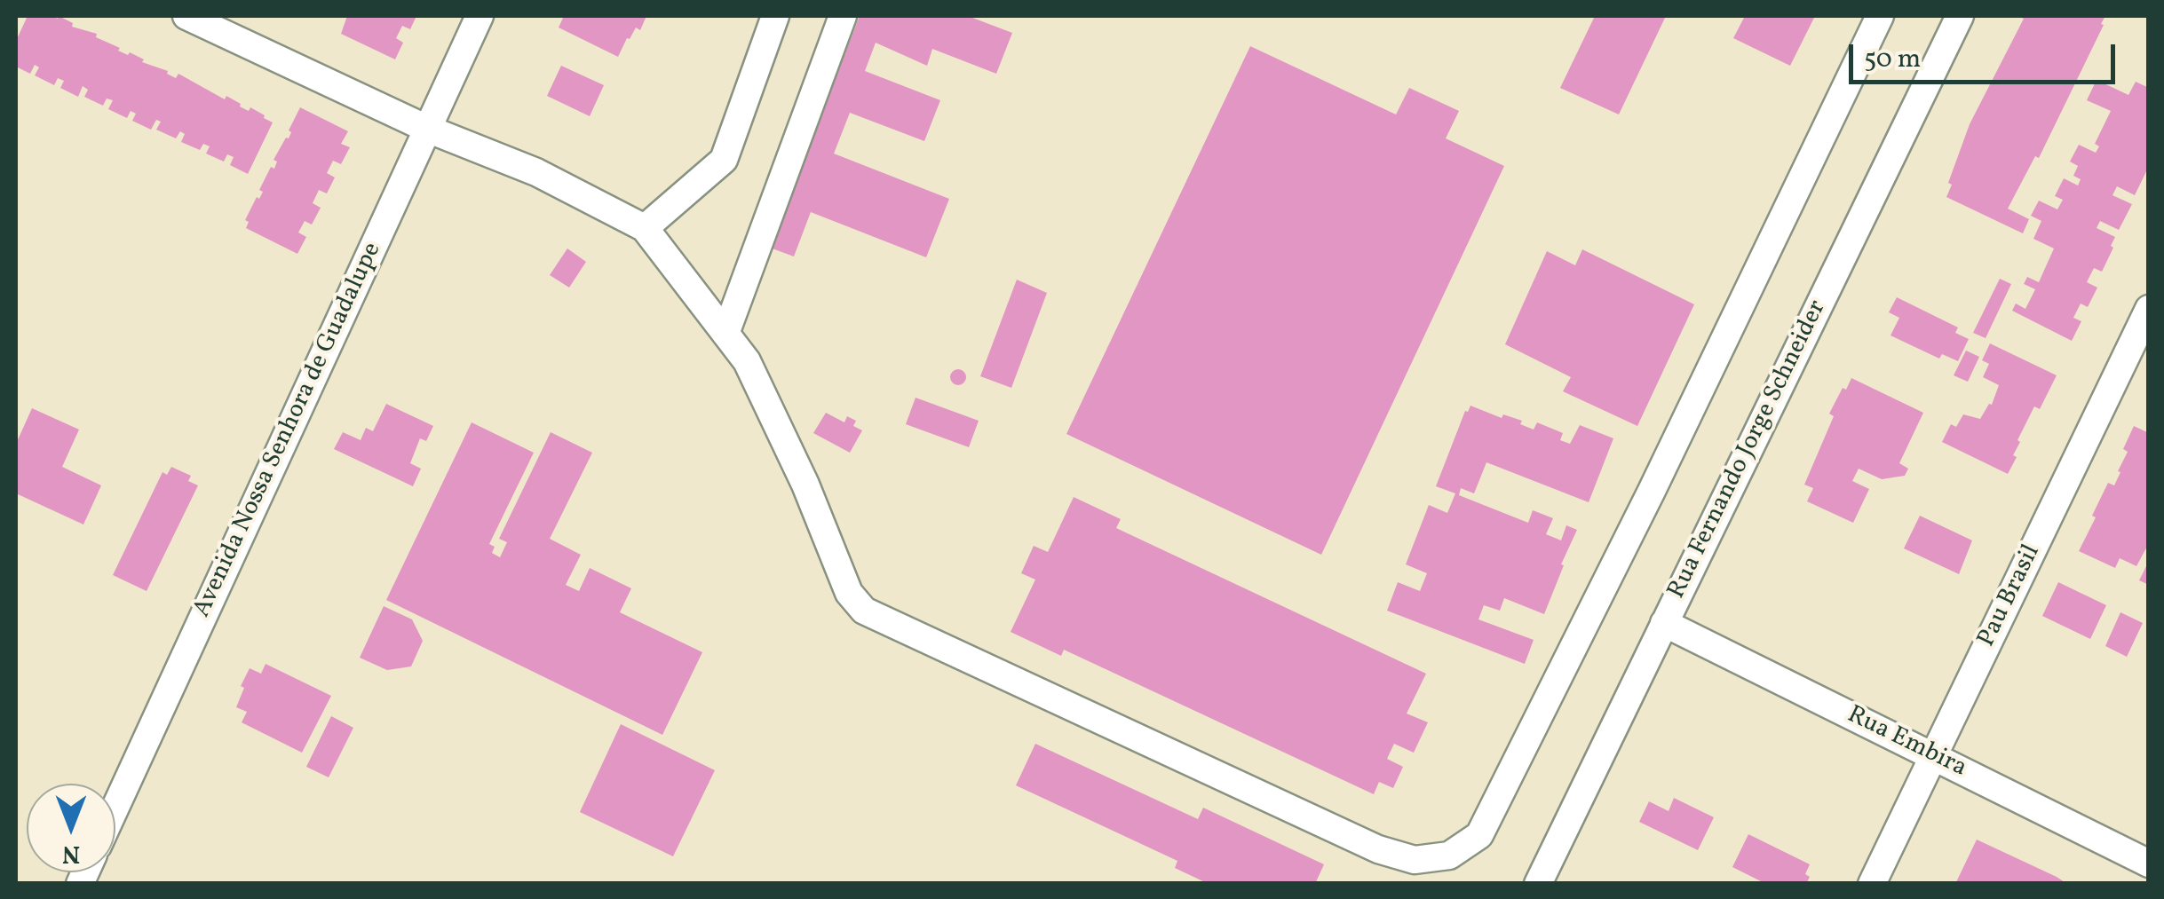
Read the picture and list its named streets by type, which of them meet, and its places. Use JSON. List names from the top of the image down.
{
  "streets": {
    "street": [
      "Avenida Nossa Senhora de Guadalupe",
      "Rua Fernando Jorge Schneider",
      "Pau Brasil",
      "Rua Embira"
    ]
  },
  "crossings": [
    ["Rua Fernando Jorge Schneider", "Rua Embira"],
    ["Pau Brasil", "Rua Embira"]
  ],
  "scale_bar": "50 m",
  "north": "bottom"
}
